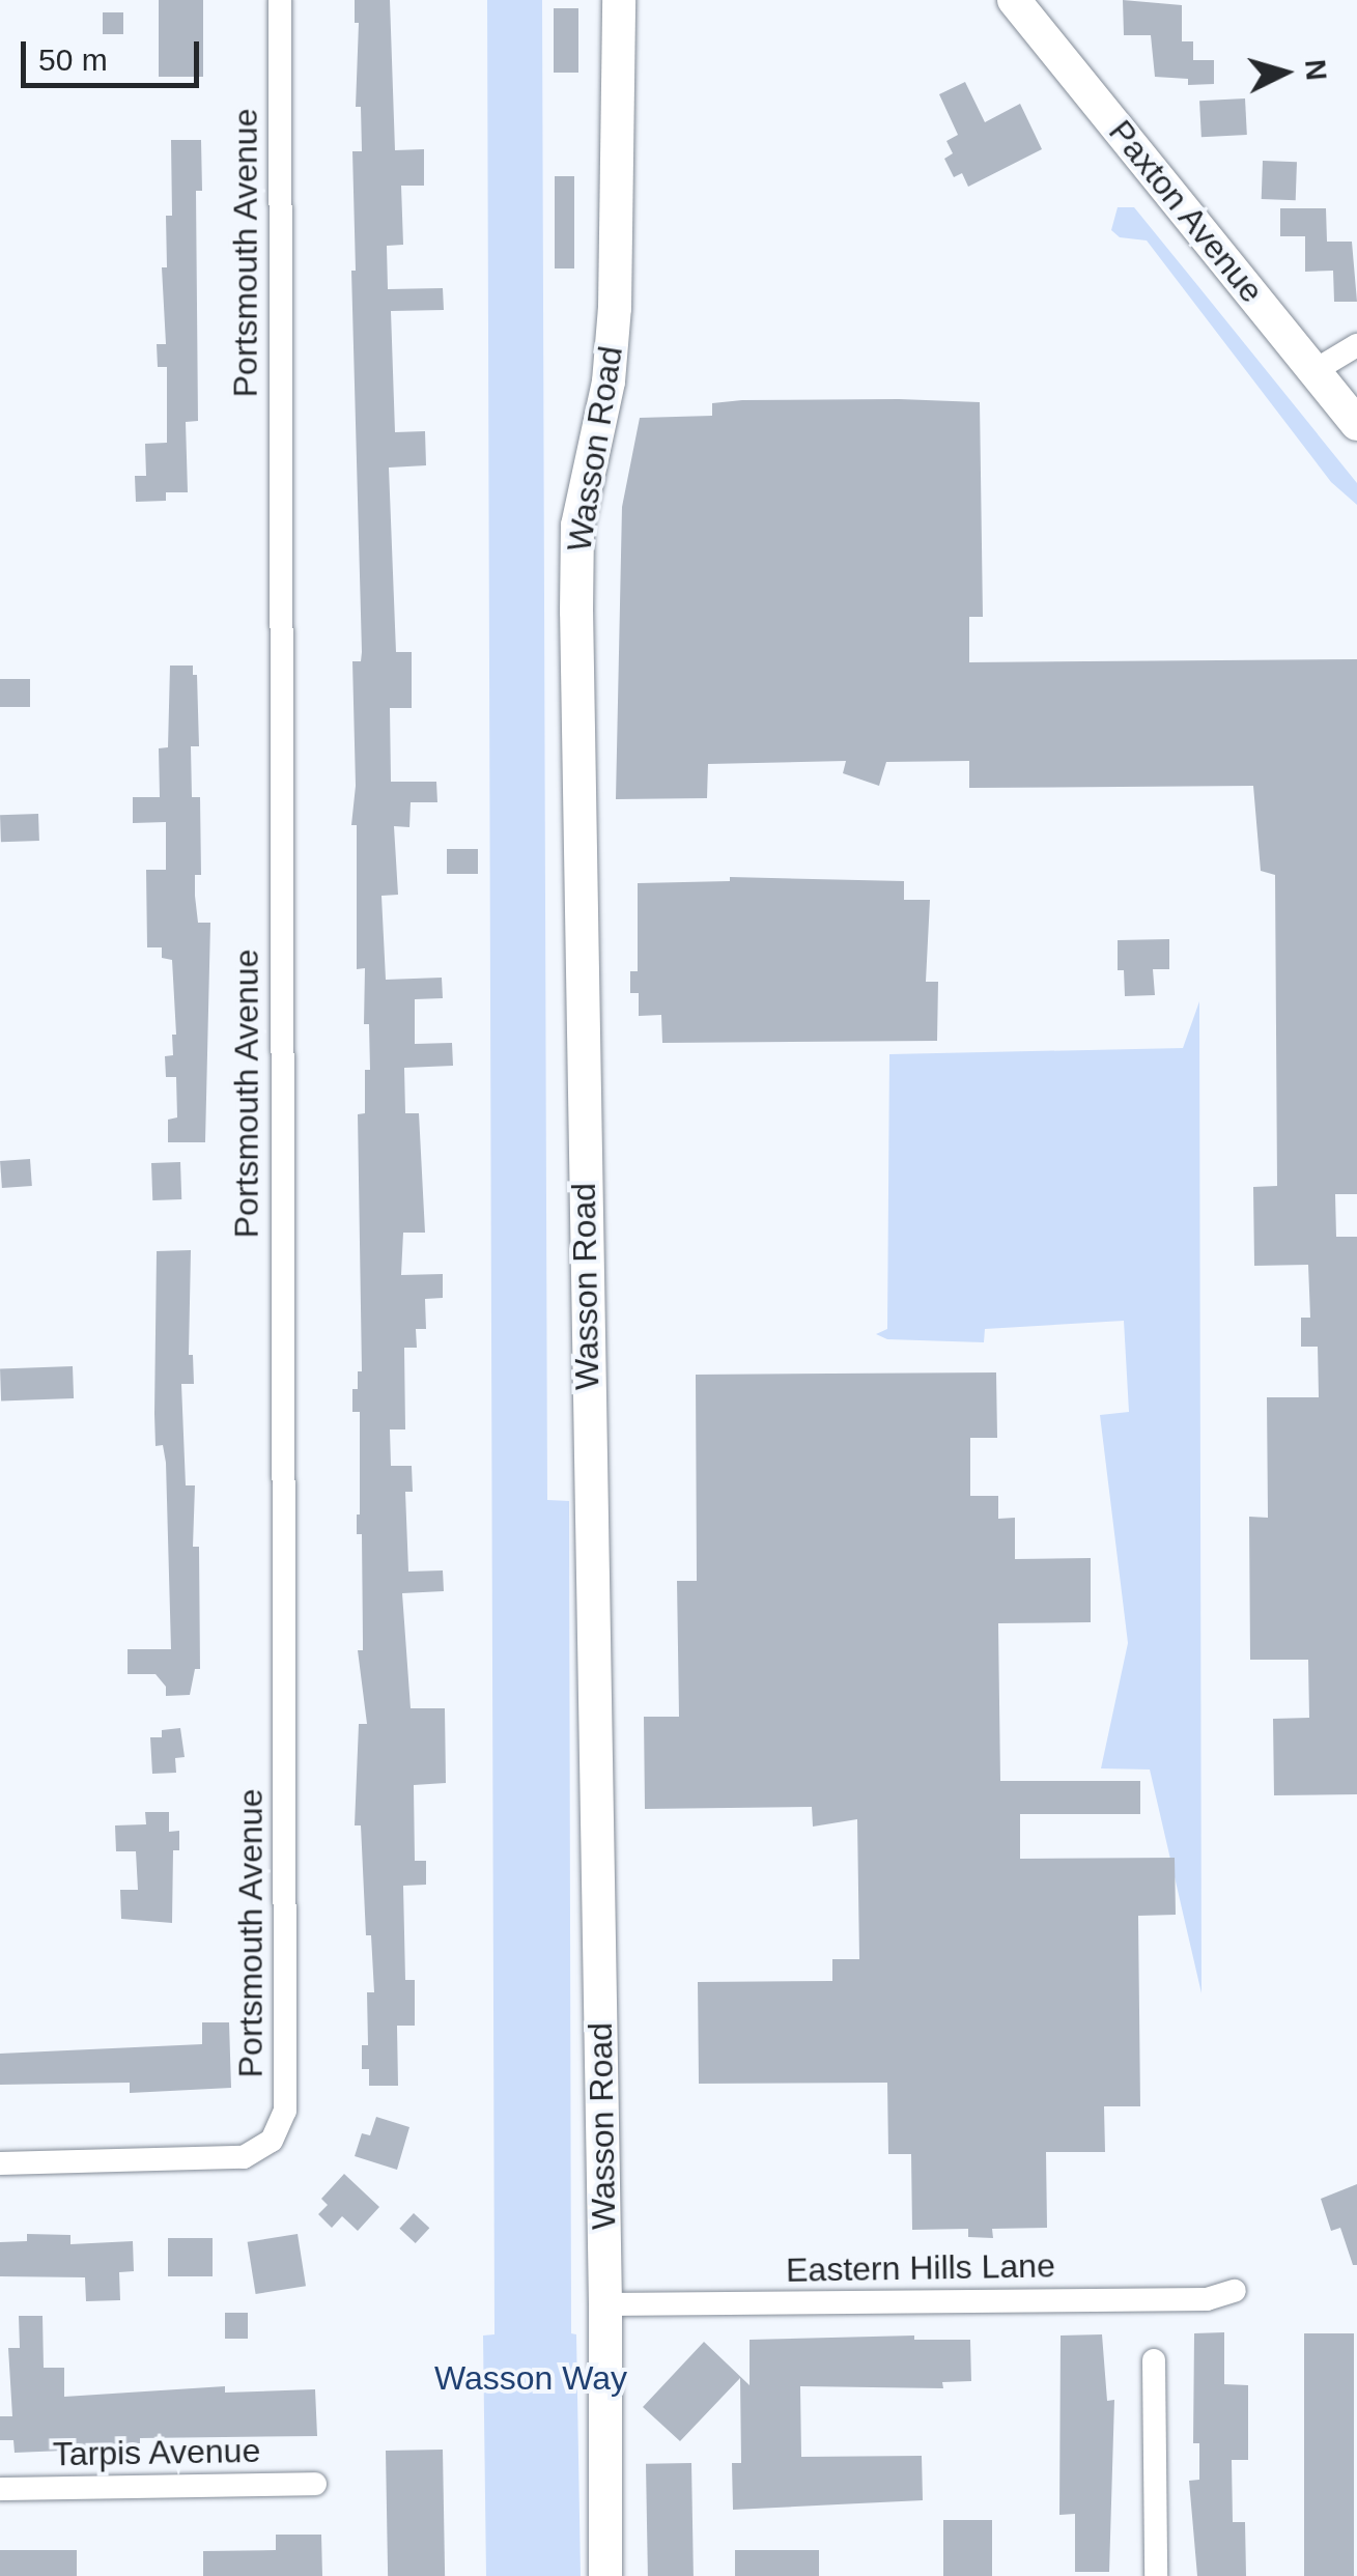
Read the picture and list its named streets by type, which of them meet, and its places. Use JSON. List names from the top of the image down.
{
  "streets": {
    "street": [
      "Paxton Avenue",
      "Portsmouth Avenue",
      "Wasson Road",
      "Eastern Hills Lane",
      "Tarpis Avenue"
    ]
  },
  "crossings": [
    ["Wasson Road", "Eastern Hills Lane"]
  ],
  "parks": ["Wasson Way"],
  "scale_bar": "50 m",
  "north": "right"
}
